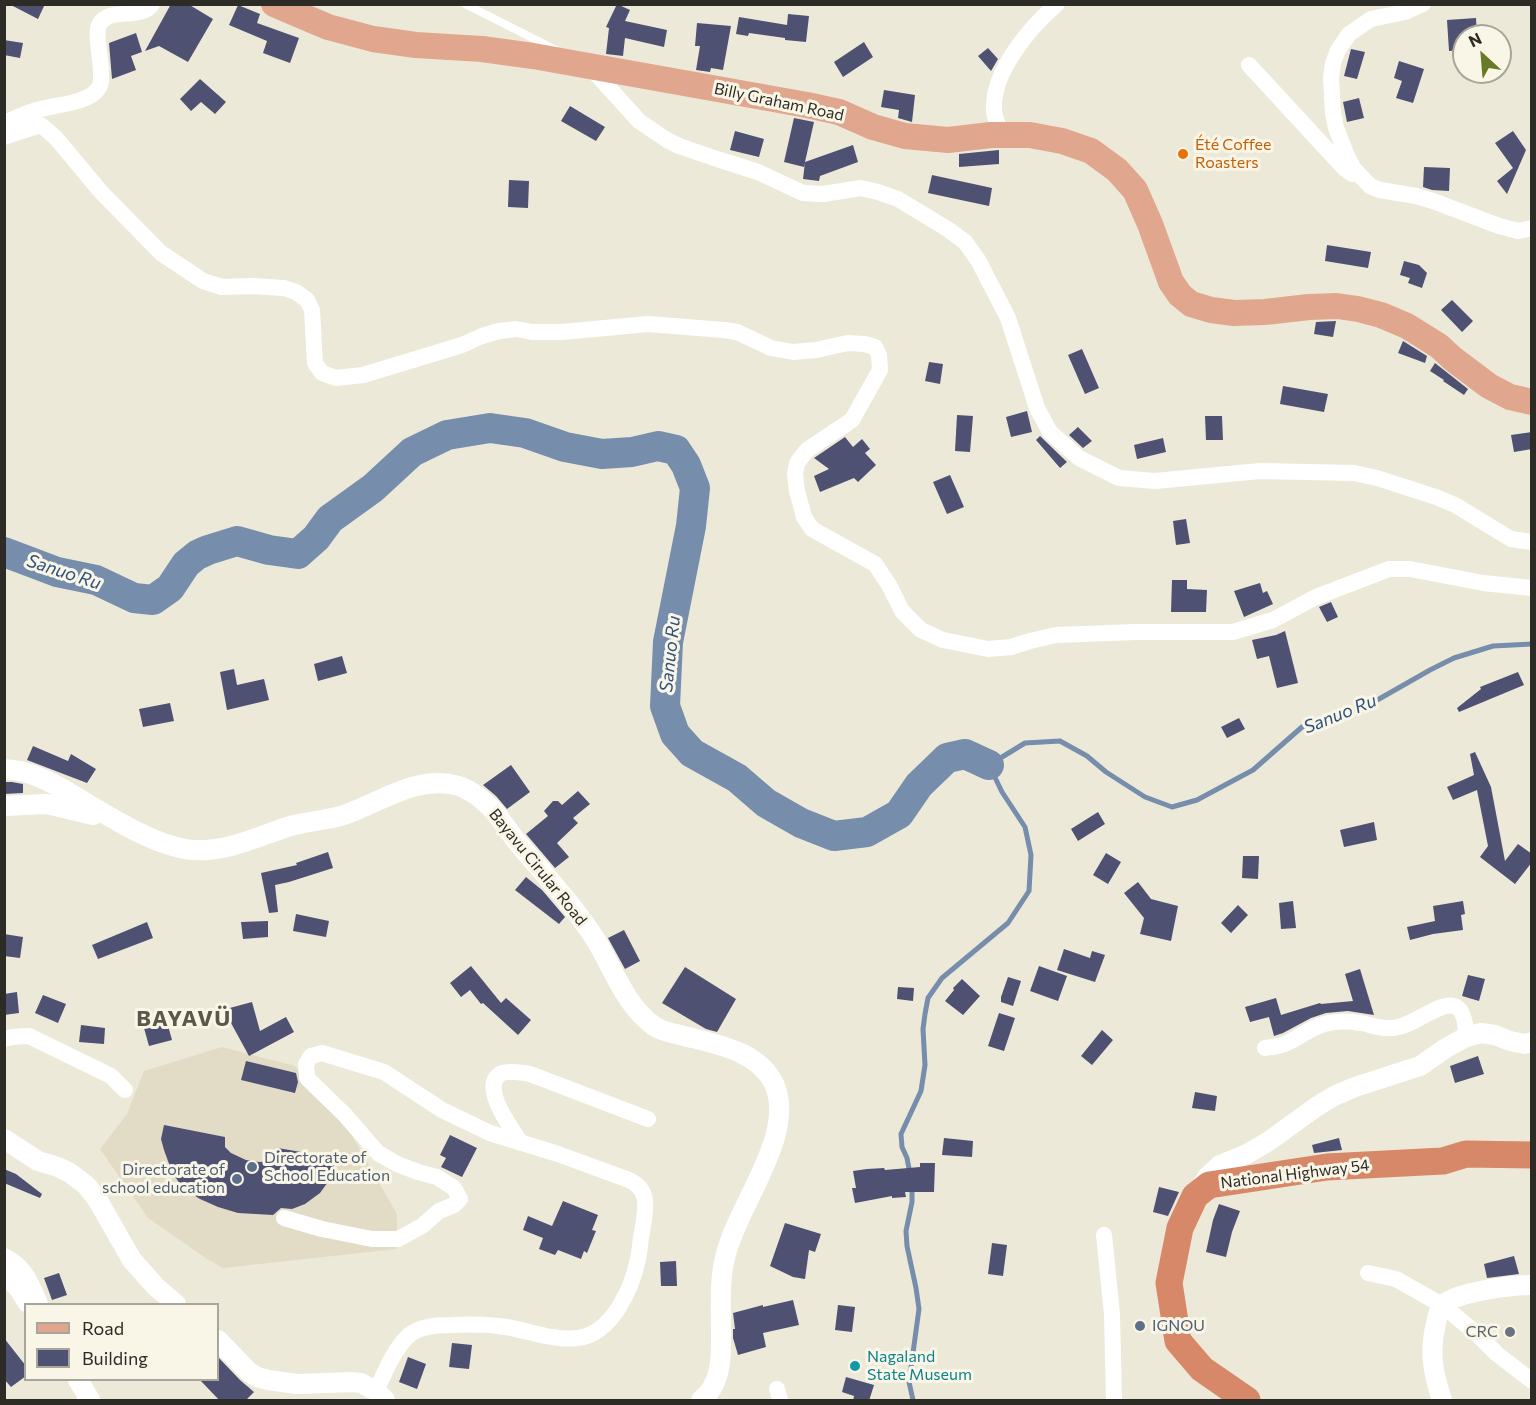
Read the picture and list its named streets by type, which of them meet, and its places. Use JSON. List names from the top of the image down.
{
  "streets": {
    "highway": ["National Highway 54"],
    "main road": ["Billy Graham Road"],
    "street": ["Bayavu Cirular Road"]
  },
  "districts": ["BAYAVÜ"],
  "water": ["Sanuo Ru"],
  "places": [
    "Été Coffee Roasters",
    "Directorate of School Education",
    "Directorate of school education",
    "IGNOU",
    "CRC",
    "Nagaland State Museum"
  ],
  "legend": ["Road", "Building"],
  "north": "top left"
}
